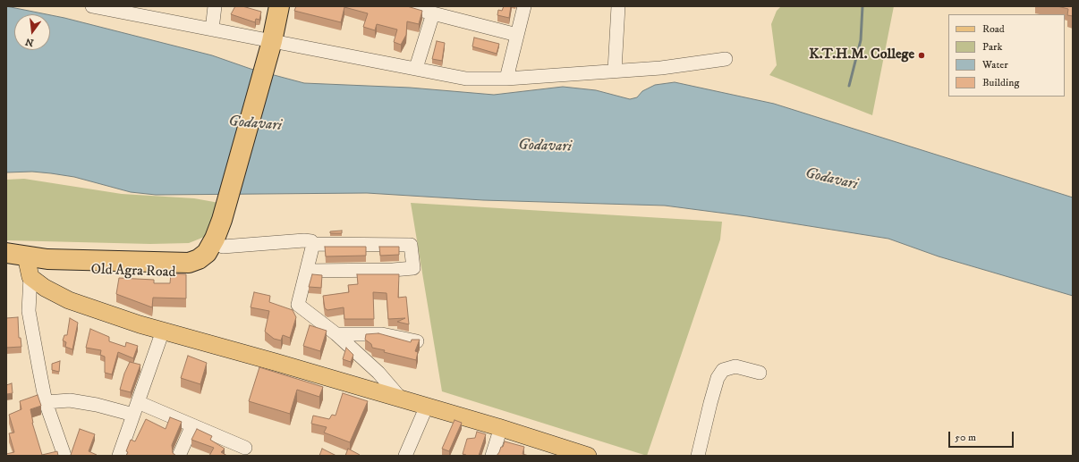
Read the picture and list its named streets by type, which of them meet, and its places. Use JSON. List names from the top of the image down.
{
  "streets": {
    "highway": ["Old Agra Road"]
  },
  "water": ["Godavari"],
  "places": ["K.T.H.M. College"],
  "legend": [
    "Road",
    "Park",
    "Water",
    "Building"
  ],
  "scale_bar": "50 m",
  "north": "bottom"
}
